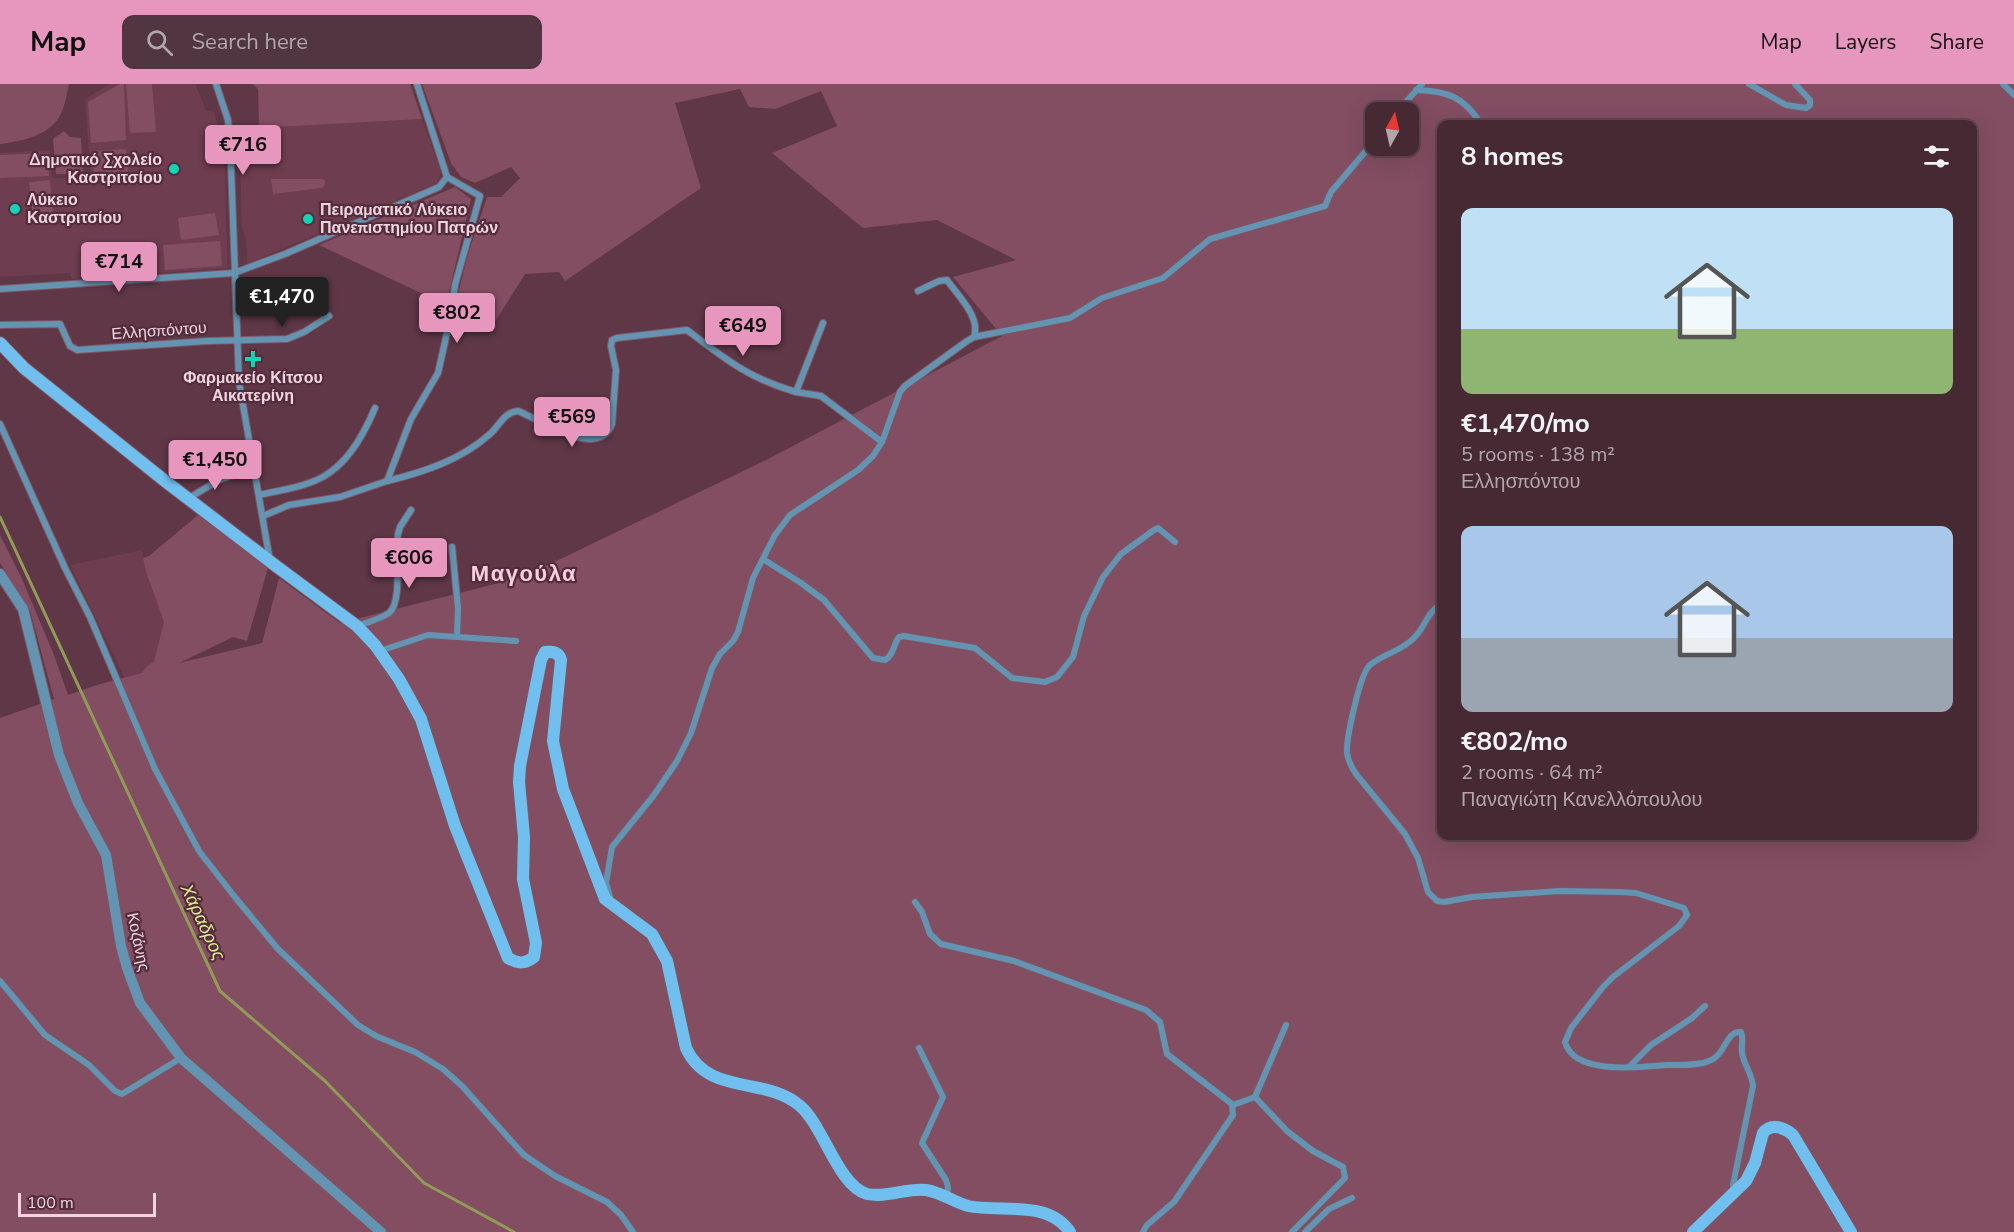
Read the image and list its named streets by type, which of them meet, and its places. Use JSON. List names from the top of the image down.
{
  "streets": {
    "street": ["Ελλησπόντου", "Κοζάνης"]
  },
  "districts": ["Μαγούλα"],
  "water": ["Χάραδρος"],
  "places": {
    "other": ["Δημοτικό Σχολείο Καστριτσίου", "Λύκειο Καστριτσίου", "Πειραματικό Λύκειο Πανεπιστημίου Πατρών"],
    "health": ["Φαρμακείο Κίτσου Αικατερίνη"]
  },
  "scale_bar": "100 m",
  "north": "top",
  "page": {
    "header": "Map",
    "search": "Search here",
    "nav": ["Map", "Layers", "Share"],
    "heading": "8 homes",
    "price": [
      "€716",
      "€714",
      "€1,470",
      "€802",
      "€649",
      "€569",
      "€1,450",
      "€606"
    ],
    "list": [
      {
        "name": "€1,470/mo",
        "note": "5 rooms · 138 m² · Ελλησπόντου"
      },
      {
        "name": "€802/mo",
        "note": "2 rooms · 64 m² · Παναγιώτη Κανελλόπουλου"
      }
    ],
    "scale": "100 m"
  }
}
